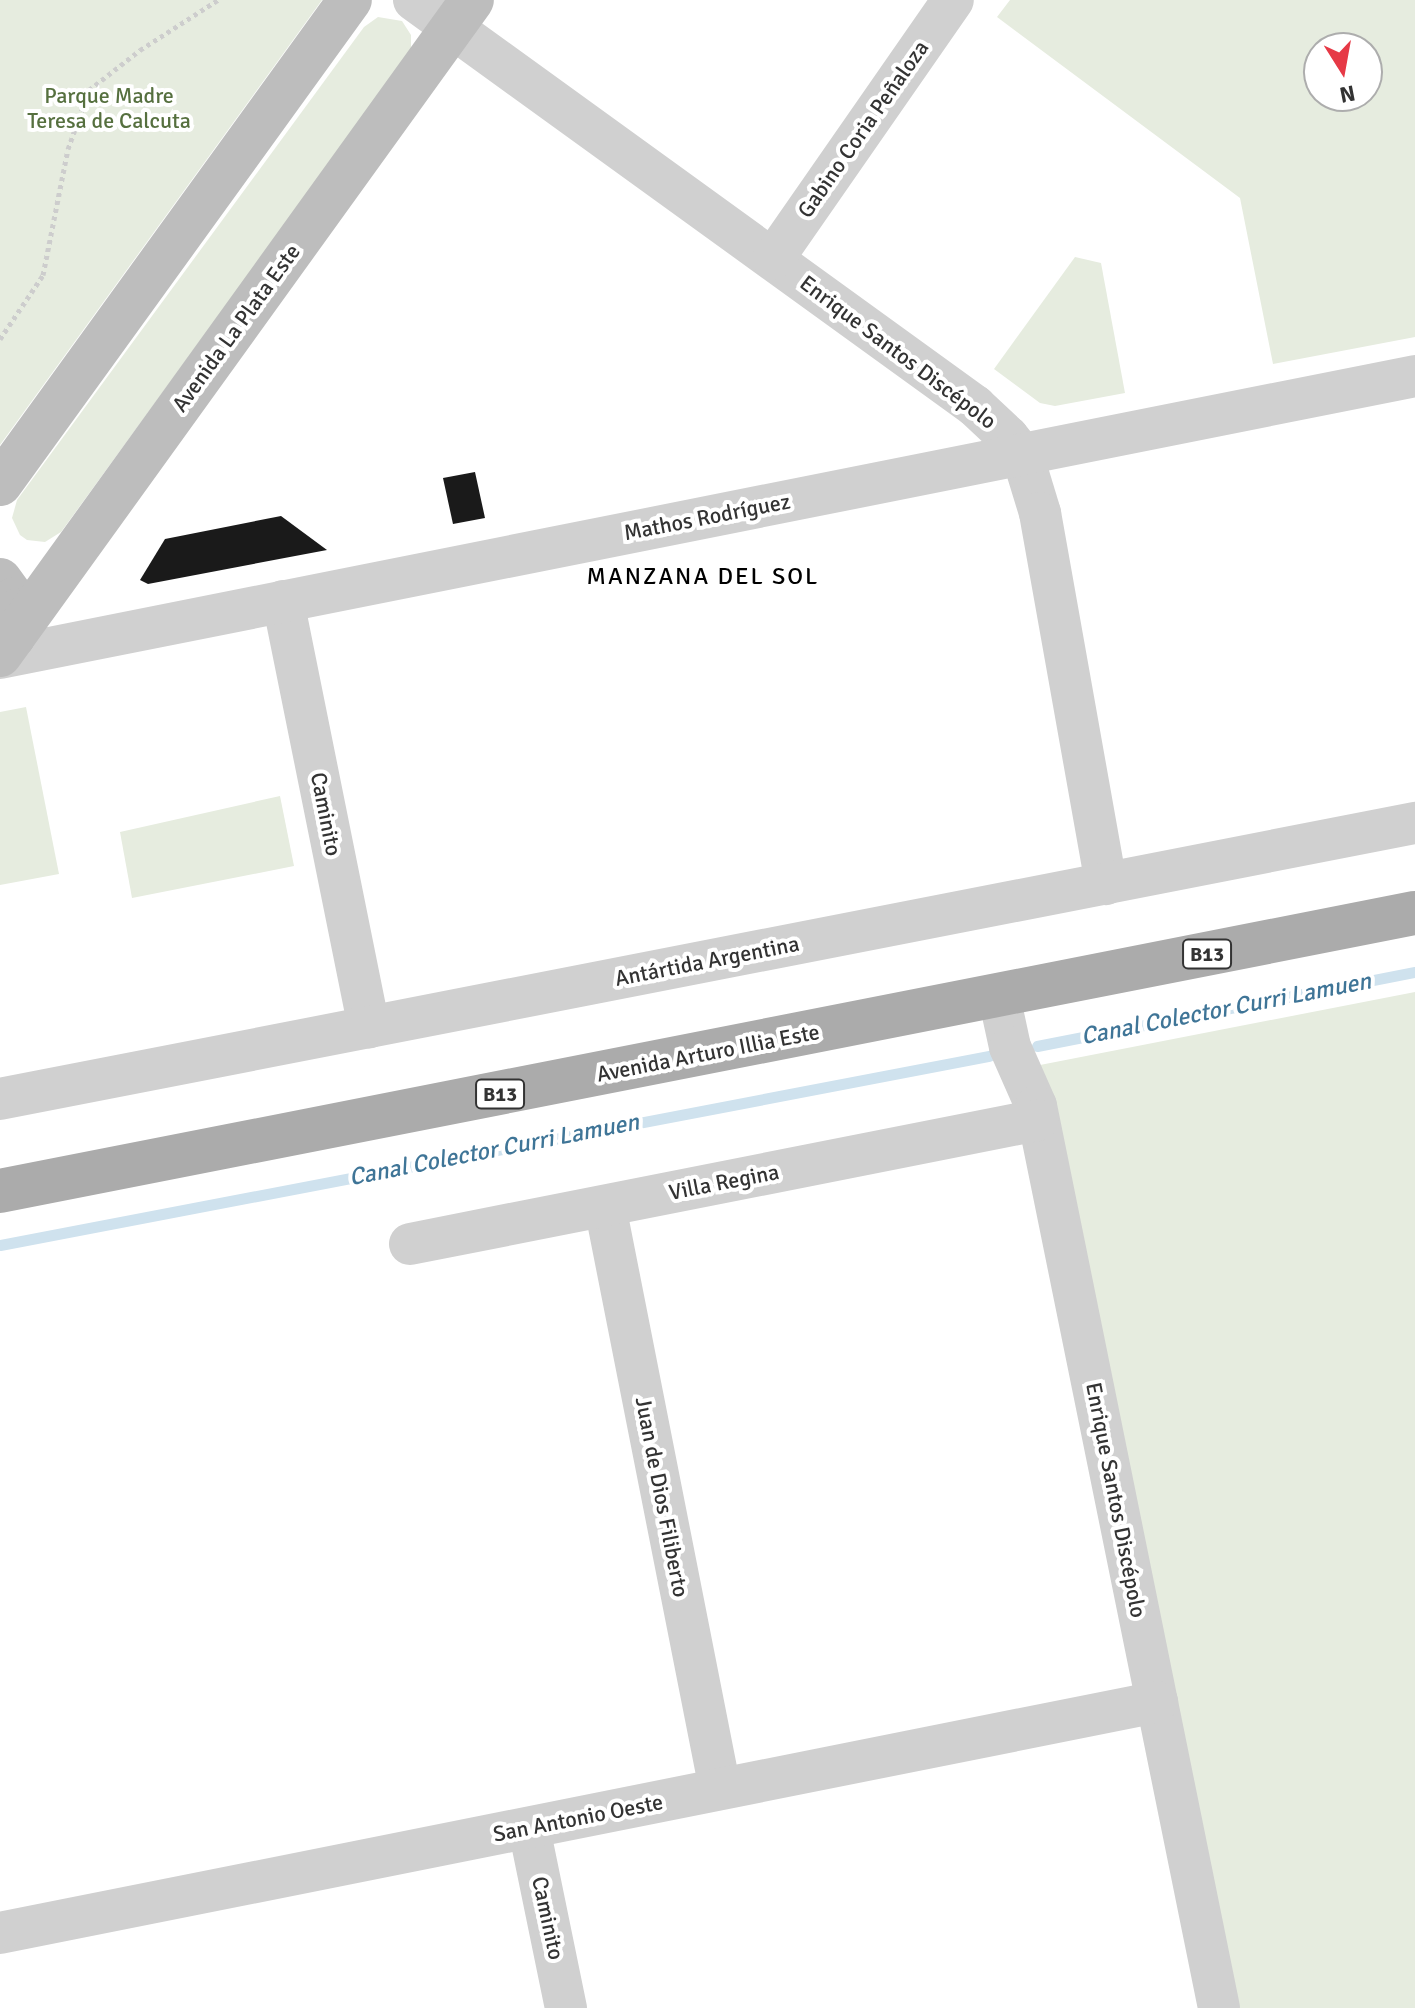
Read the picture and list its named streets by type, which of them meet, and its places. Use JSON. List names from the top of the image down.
{
  "streets": {
    "main road": ["Avenida La Plata Este", "B13", "Avenida Arturo Illia Este"],
    "street": [
      "Gabino Coria Peñaloza",
      "Enrique Santos Discépolo",
      "Mathos Rodríguez",
      "Caminito",
      "Antártida Argentina",
      "Villa Regina",
      "Juan de Dios Filiberto",
      "San Antonio Oeste"
    ]
  },
  "crossings": [
    ["Gabino Coria Peñaloza", "Enrique Santos Discépolo"],
    ["Avenida La Plata Este", "Enrique Santos Discépolo"],
    ["Avenida La Plata Este", "Mathos Rodríguez"],
    ["Enrique Santos Discépolo", "Mathos Rodríguez"],
    ["Enrique Santos Discépolo", "Antártida Argentina"],
    ["Enrique Santos Discépolo", "Avenida Arturo Illia Este"],
    ["Enrique Santos Discépolo", "Villa Regina"],
    ["Enrique Santos Discépolo", "San Antonio Oeste"],
    ["Mathos Rodríguez", "Caminito"],
    ["Caminito", "Antártida Argentina"],
    ["Caminito", "San Antonio Oeste"],
    ["Villa Regina", "Juan de Dios Filiberto"],
    ["Juan de Dios Filiberto", "San Antonio Oeste"]
  ],
  "districts": ["MANZANA DEL SOL"],
  "water": ["Canal Colector Curri Lamuen"],
  "parks": ["Parque Madre Teresa de Calcuta"],
  "north": "bottom"
}
